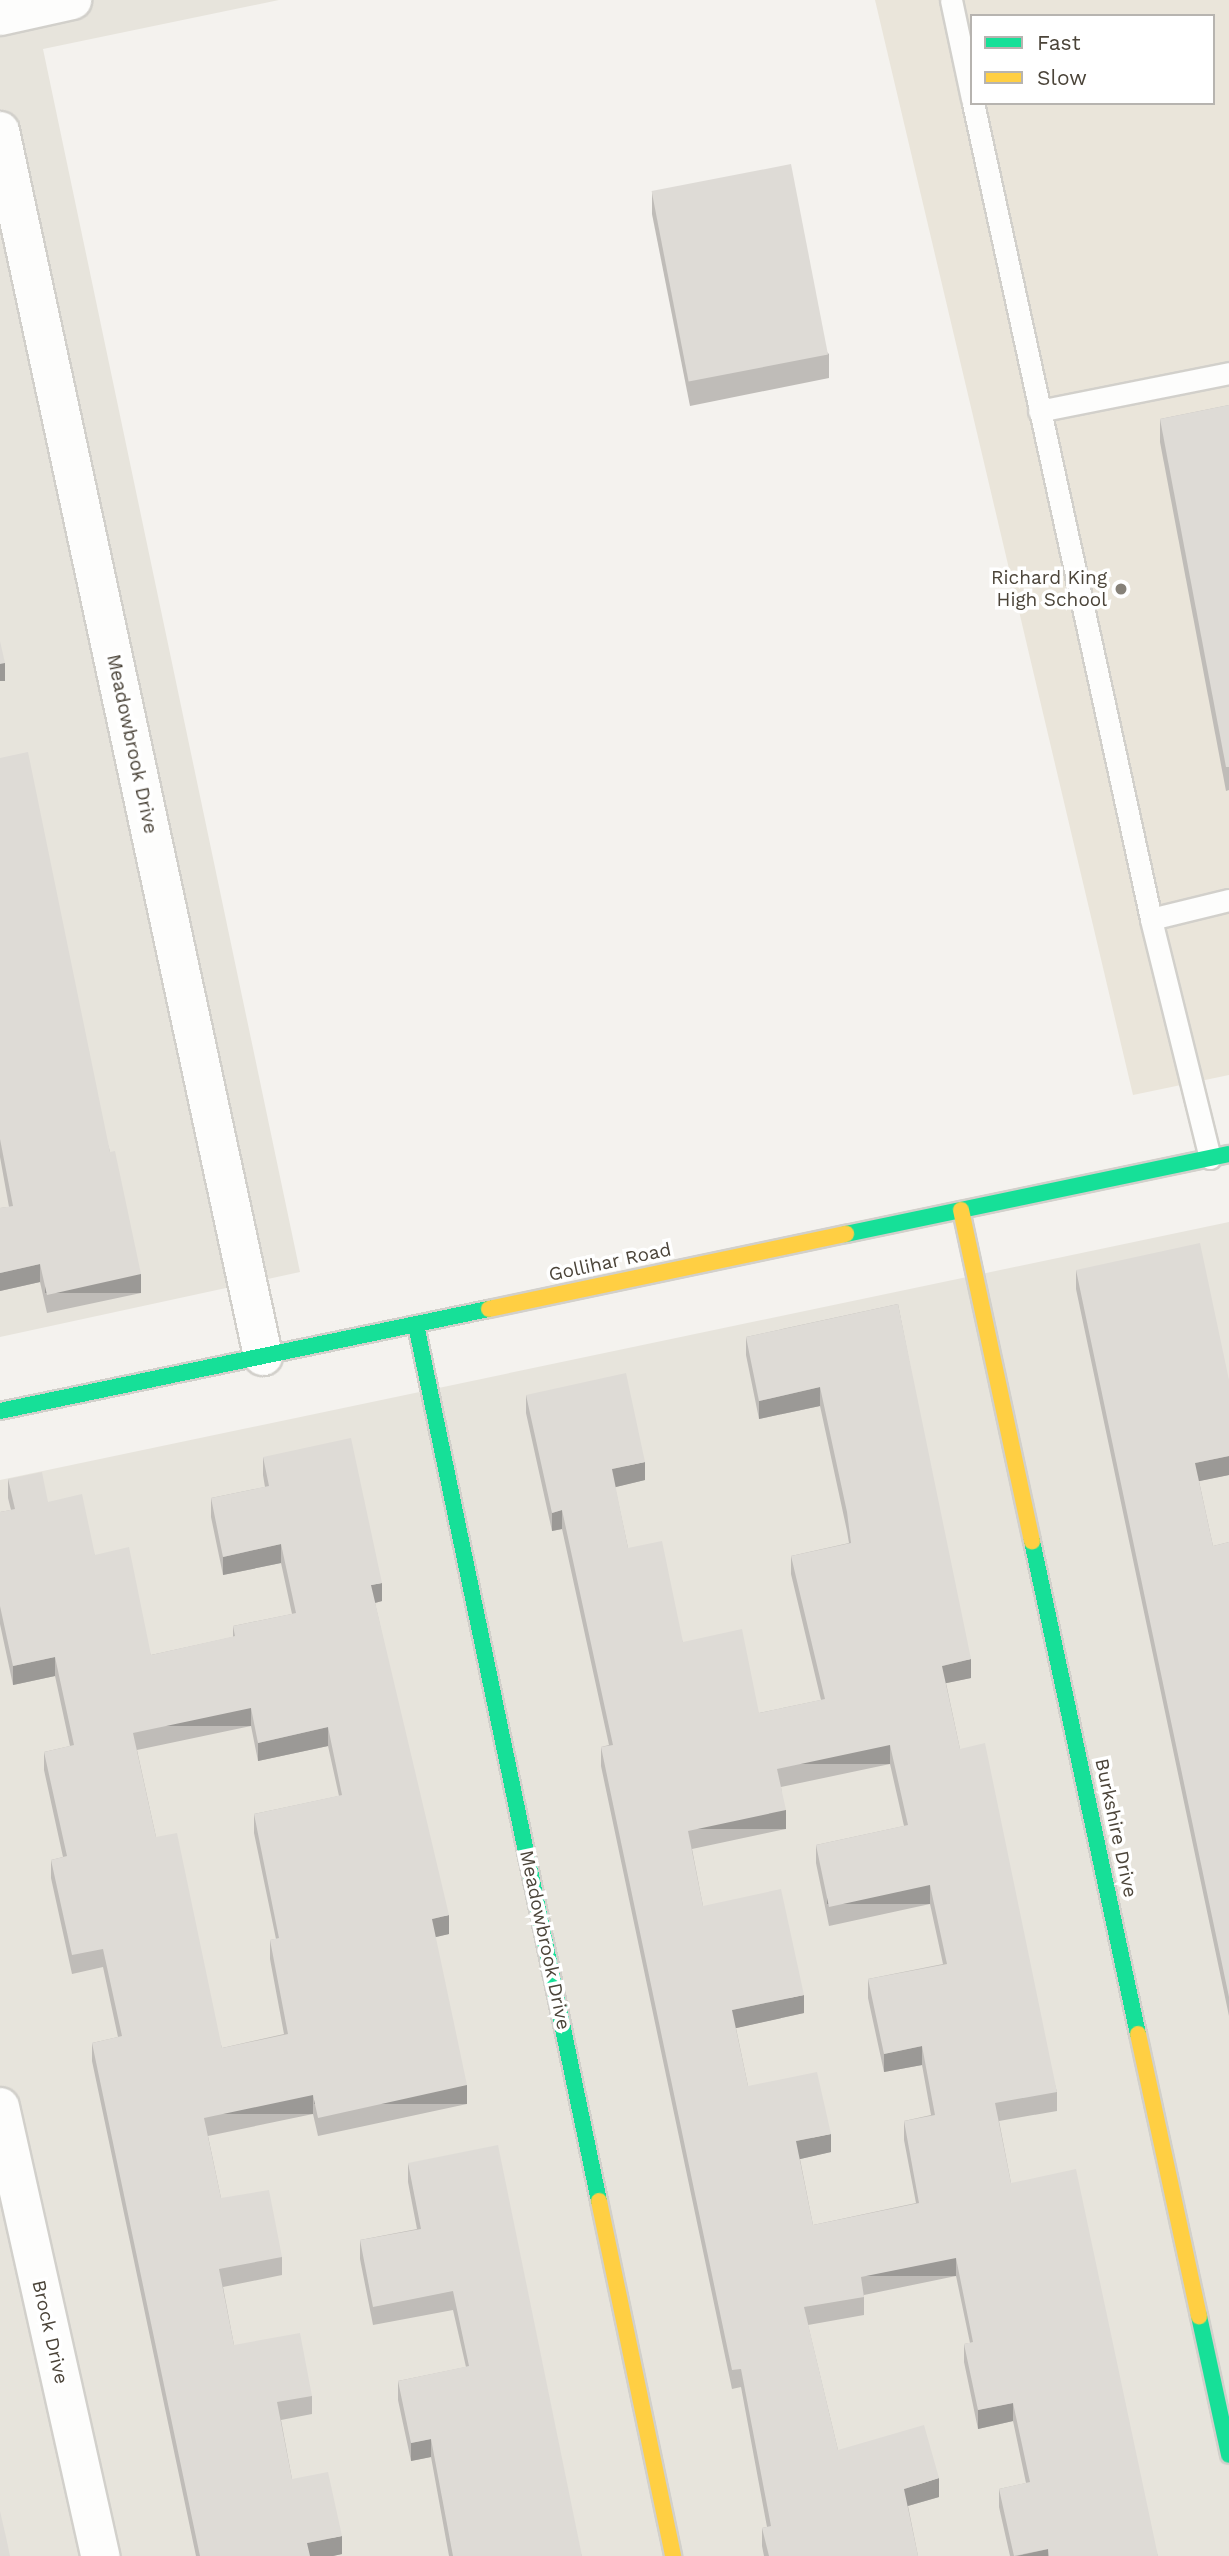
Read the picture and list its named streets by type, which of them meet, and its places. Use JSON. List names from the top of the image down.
{
  "streets": {
    "street": [
      "Meadowbrook Drive",
      "Gollihar Road",
      "Burkshire Drive",
      "Brock Drive"
    ]
  },
  "crossings": [
    ["Meadowbrook Drive", "Gollihar Road"],
    ["Gollihar Road", "Burkshire Drive"]
  ],
  "places": ["Richard King High School"],
  "legend": ["Fast", "Slow"]
}
